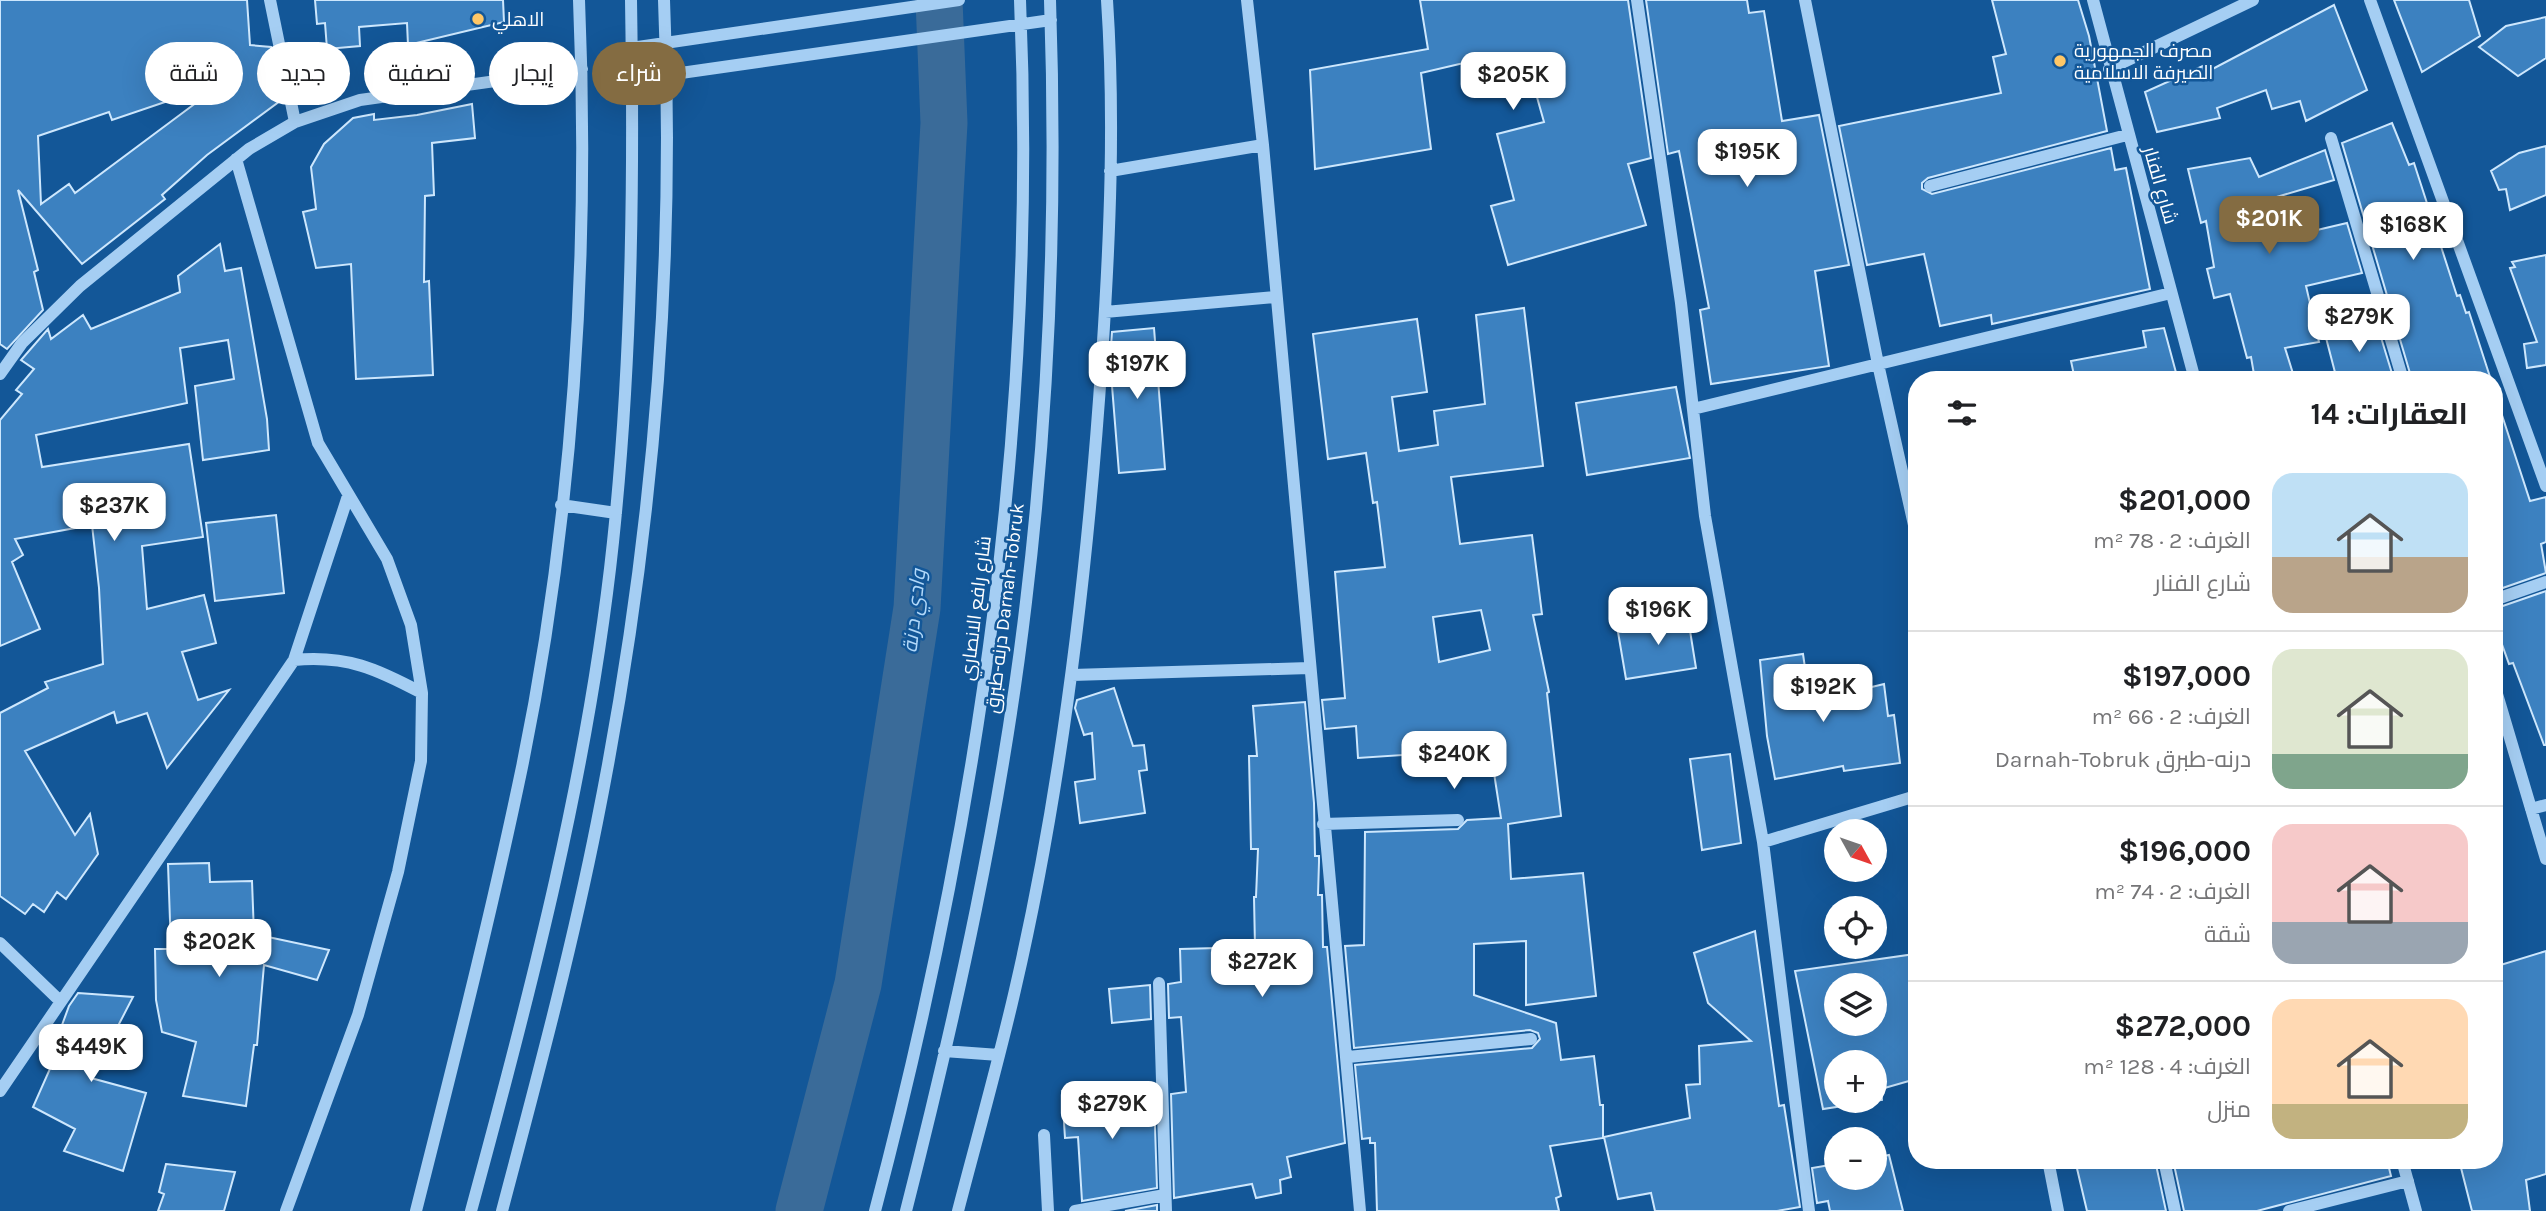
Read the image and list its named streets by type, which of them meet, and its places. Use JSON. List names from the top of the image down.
{
  "streets": {
    "street": ["شارع الفنار", "شارع رافع الانصاري", "درنه-طبرق Darnah-Tobruk"]
  },
  "water": ["وادي درنة"],
  "places": ["الاهلي", "مصرف الجمهورية الصيرفة الاسلامية"],
  "north": "bottom right",
  "page": {
    "chip": [
      "شراء",
      "إيجار",
      "تصفية",
      "جديد",
      "شقة"
    ],
    "price": [
      "$205K",
      "$195K",
      "$201K",
      "$168K",
      "$279K",
      "$197K",
      "$237K",
      "$196K",
      "$192K",
      "$240K",
      "$202K",
      "$272K",
      "$449K",
      "$279K"
    ],
    "heading": "العقارات: 14",
    "list": [
      {
        "name": "$201,000",
        "note": "الغرف: 2 · 78 m² · شارع الفنار"
      },
      {
        "name": "$197,000",
        "note": "الغرف: 2 · 66 m² · درنه-طبرق Darnah-Tobruk"
      },
      {
        "name": "$196,000",
        "note": "الغرف: 2 · 74 m² · شقة"
      },
      {
        "name": "$272,000",
        "note": "الغرف: 4 · 128 m² · منزل"
      }
    ],
    "map_buttons": ["+", "−"]
  }
}
